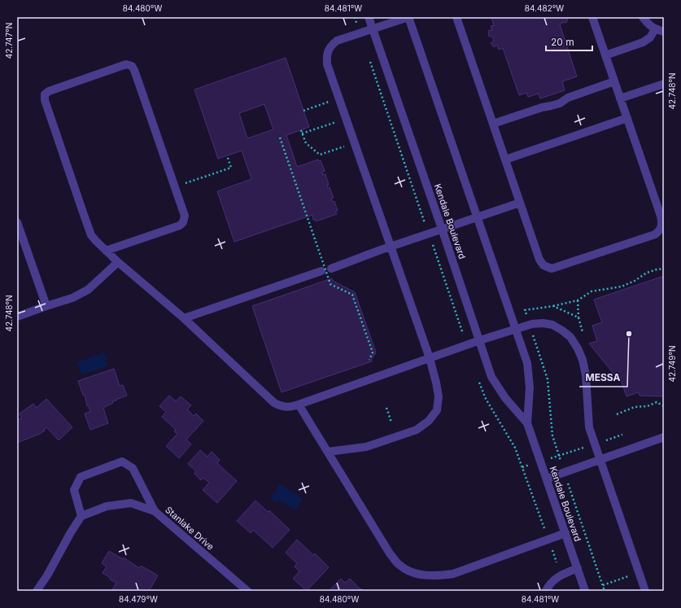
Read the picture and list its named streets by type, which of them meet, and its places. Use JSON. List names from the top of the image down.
{
  "streets": {
    "street": ["Kendale Boulevard", "Stanlake Drive"]
  },
  "places": ["MESSA"],
  "scale_bar": "20 m",
  "coordinates": [
    "84.480°W",
    "84.481°W",
    "84.482°W",
    "42.747°N",
    "42.748°N",
    "42.749°N",
    "84.479°W"
  ]
}
